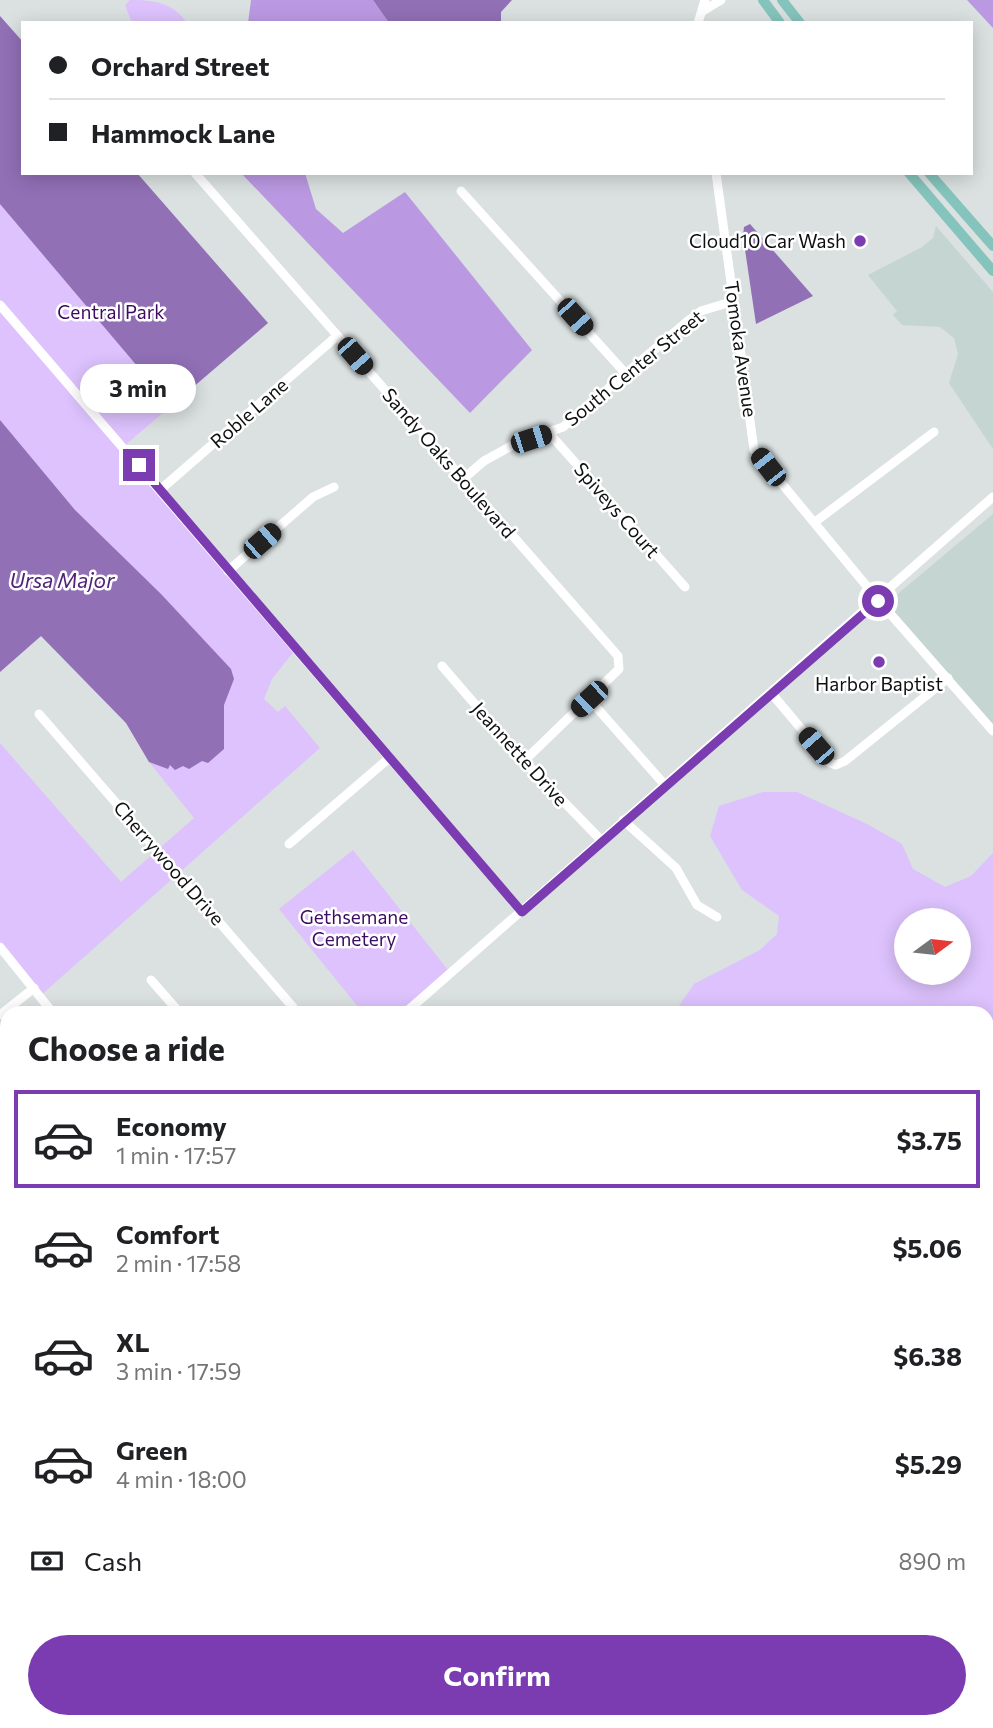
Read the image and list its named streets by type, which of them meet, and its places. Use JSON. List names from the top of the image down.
{
  "streets": {
    "street": [
      "Tomoka Avenue",
      "South Center Street",
      "Roble Lane",
      "Sandy Oaks Boulevard",
      "Spiveys Court",
      "Jeannette Drive",
      "Cherrywood Drive"
    ]
  },
  "crossings": [
    ["Tomoka Avenue", "South Center Street"],
    ["South Center Street", "Sandy Oaks Boulevard"],
    ["South Center Street", "Spiveys Court"],
    ["Roble Lane", "Sandy Oaks Boulevard"]
  ],
  "water": ["Ursa Major"],
  "parks": ["Central Park", "Gethsemane Cemetery"],
  "places": ["Cloud10 Car Wash", "Harbor Baptist"],
  "north": "right",
  "page": {
    "banner": ["Orchard Street", "Hammock Lane"],
    "bubble": "3 min",
    "heading": "Choose a ride",
    "list": [
      {
        "name": "Economy",
        "note": "1 min · 17:57",
        "value": "$3.75"
      },
      {
        "name": "Comfort",
        "note": "2 min · 17:58",
        "value": "$5.06"
      },
      {
        "name": "XL",
        "note": "3 min · 17:59",
        "value": "$6.38"
      },
      {
        "name": "Green",
        "note": "4 min · 18:00",
        "value": "$5.29"
      }
    ],
    "pay": ["Cash", "890 m"],
    "buttons": "Confirm"
  }
}
